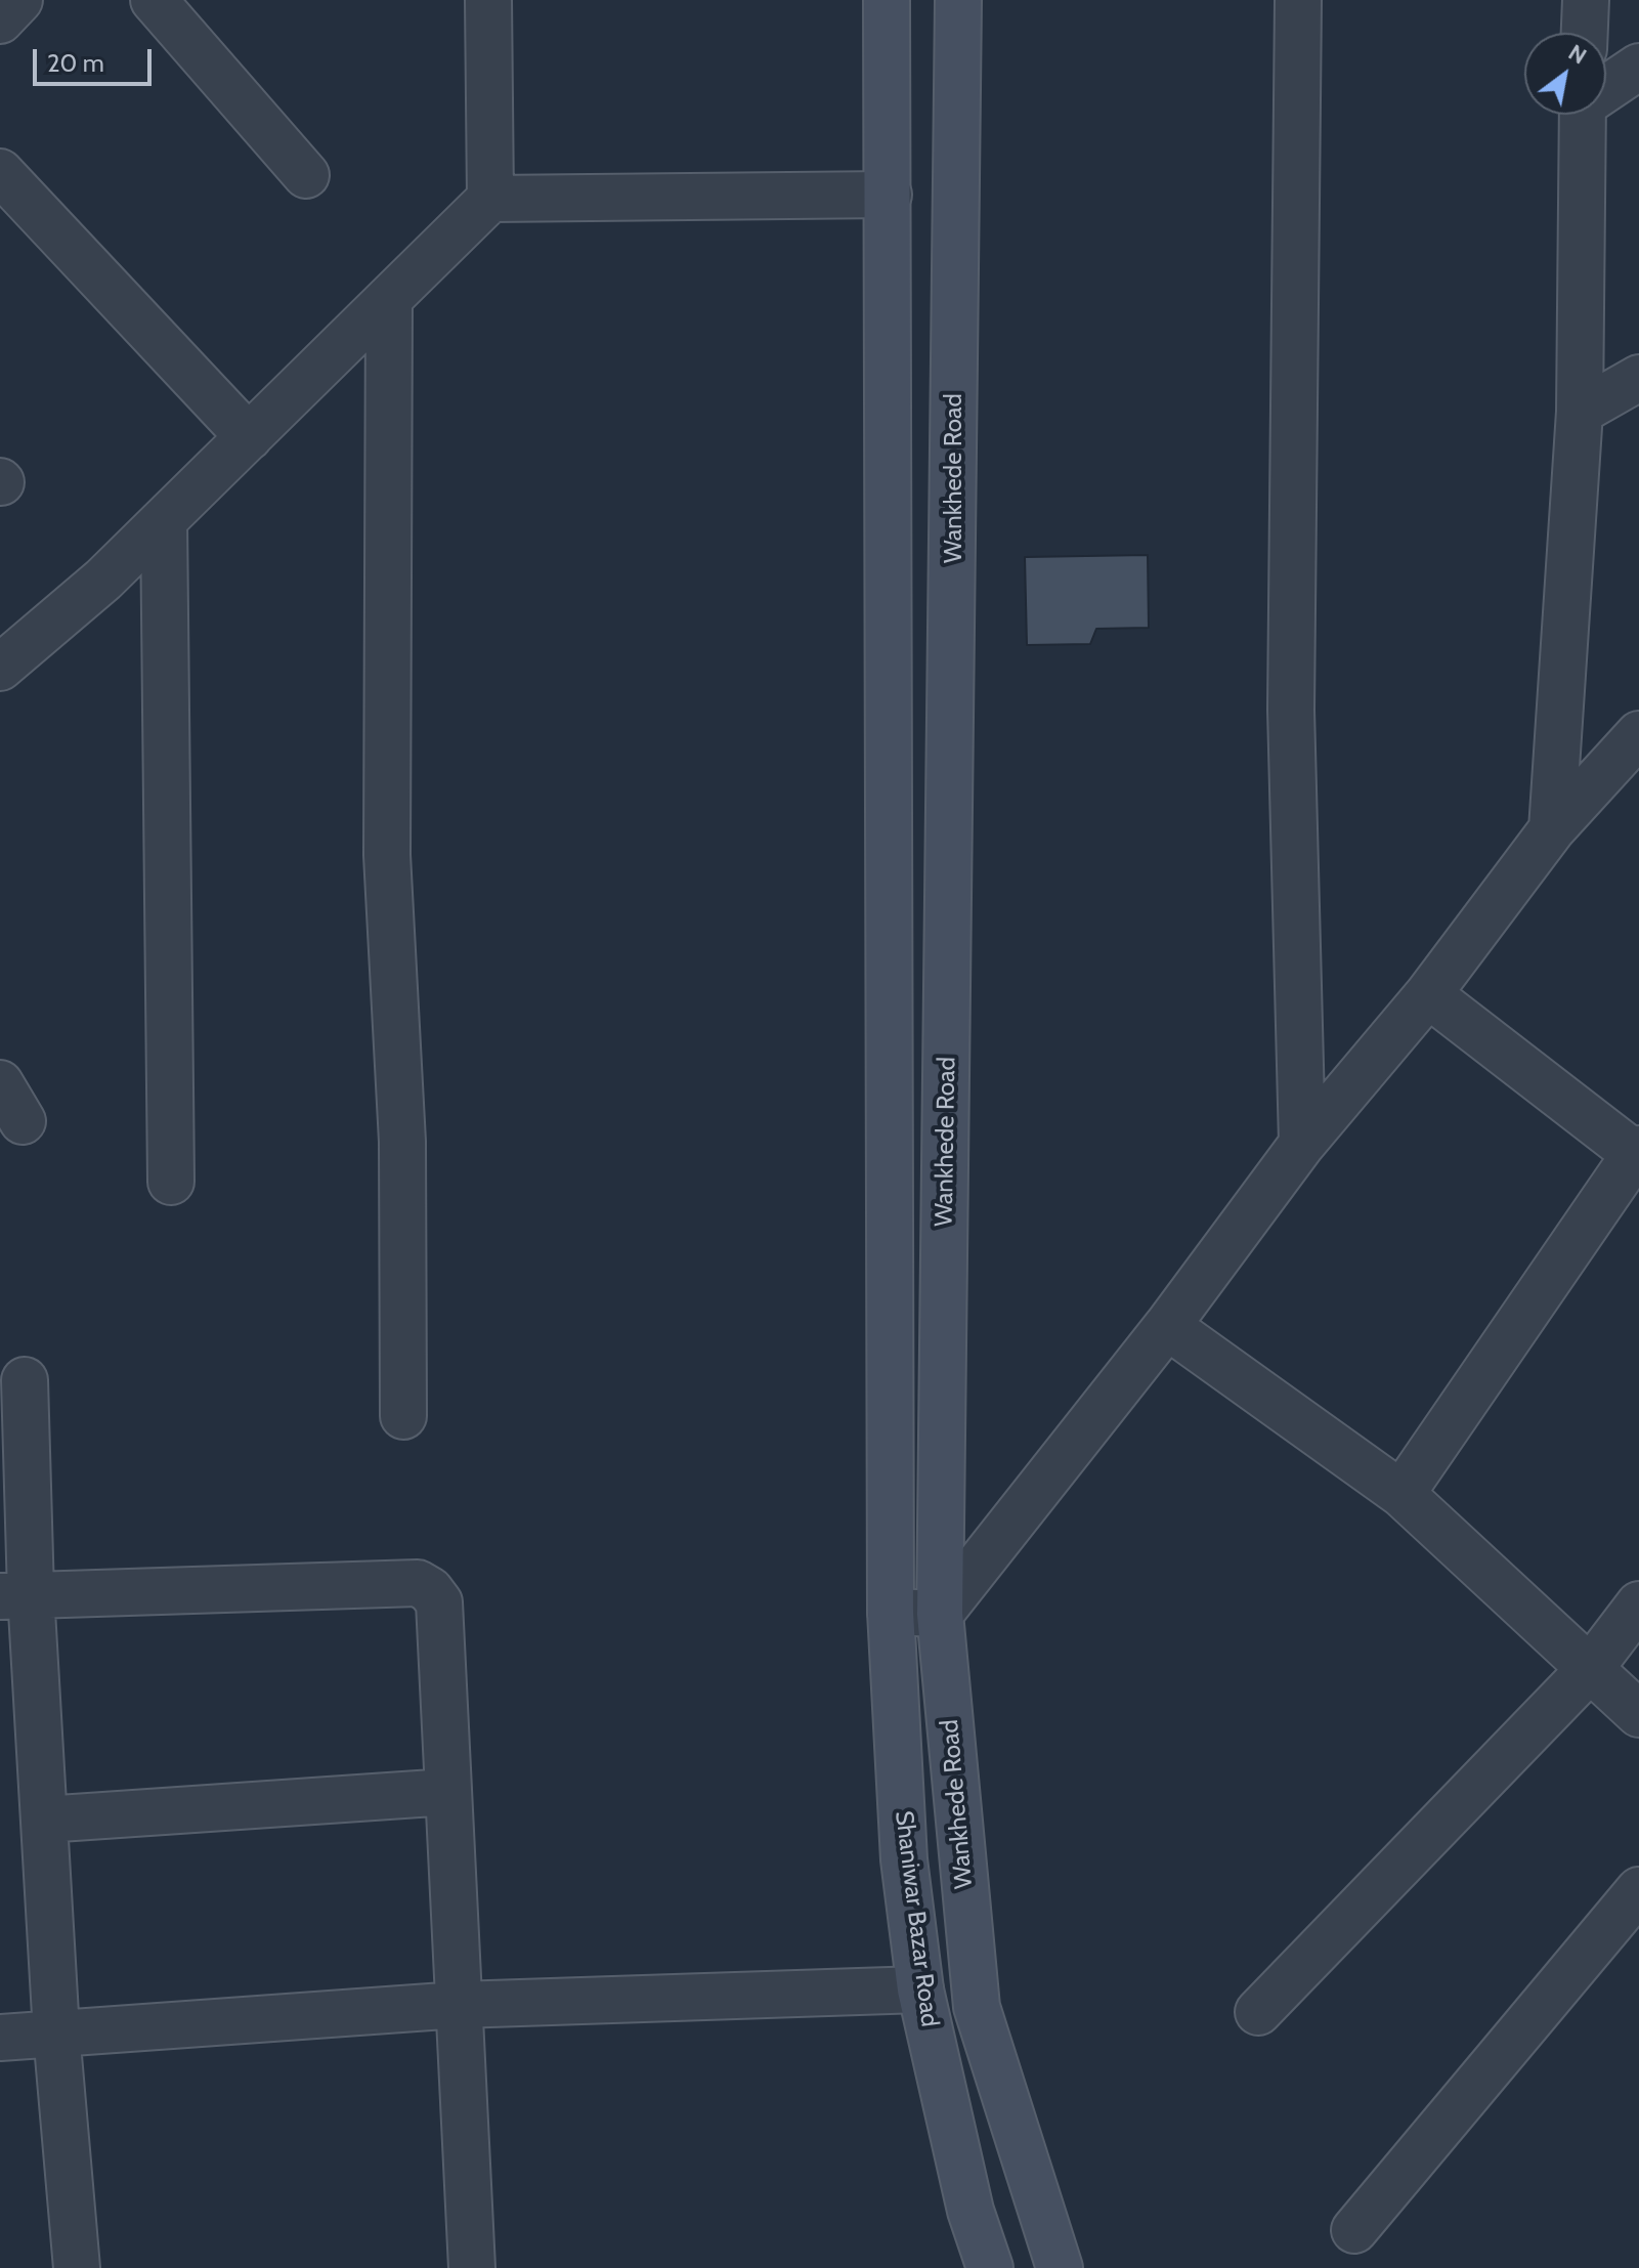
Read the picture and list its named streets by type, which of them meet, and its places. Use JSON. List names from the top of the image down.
{
  "streets": {
    "main road": ["Wankhede Road", "Shaniwar Bazar Road"]
  },
  "scale_bar": "20 m",
  "north": "top right"
}
